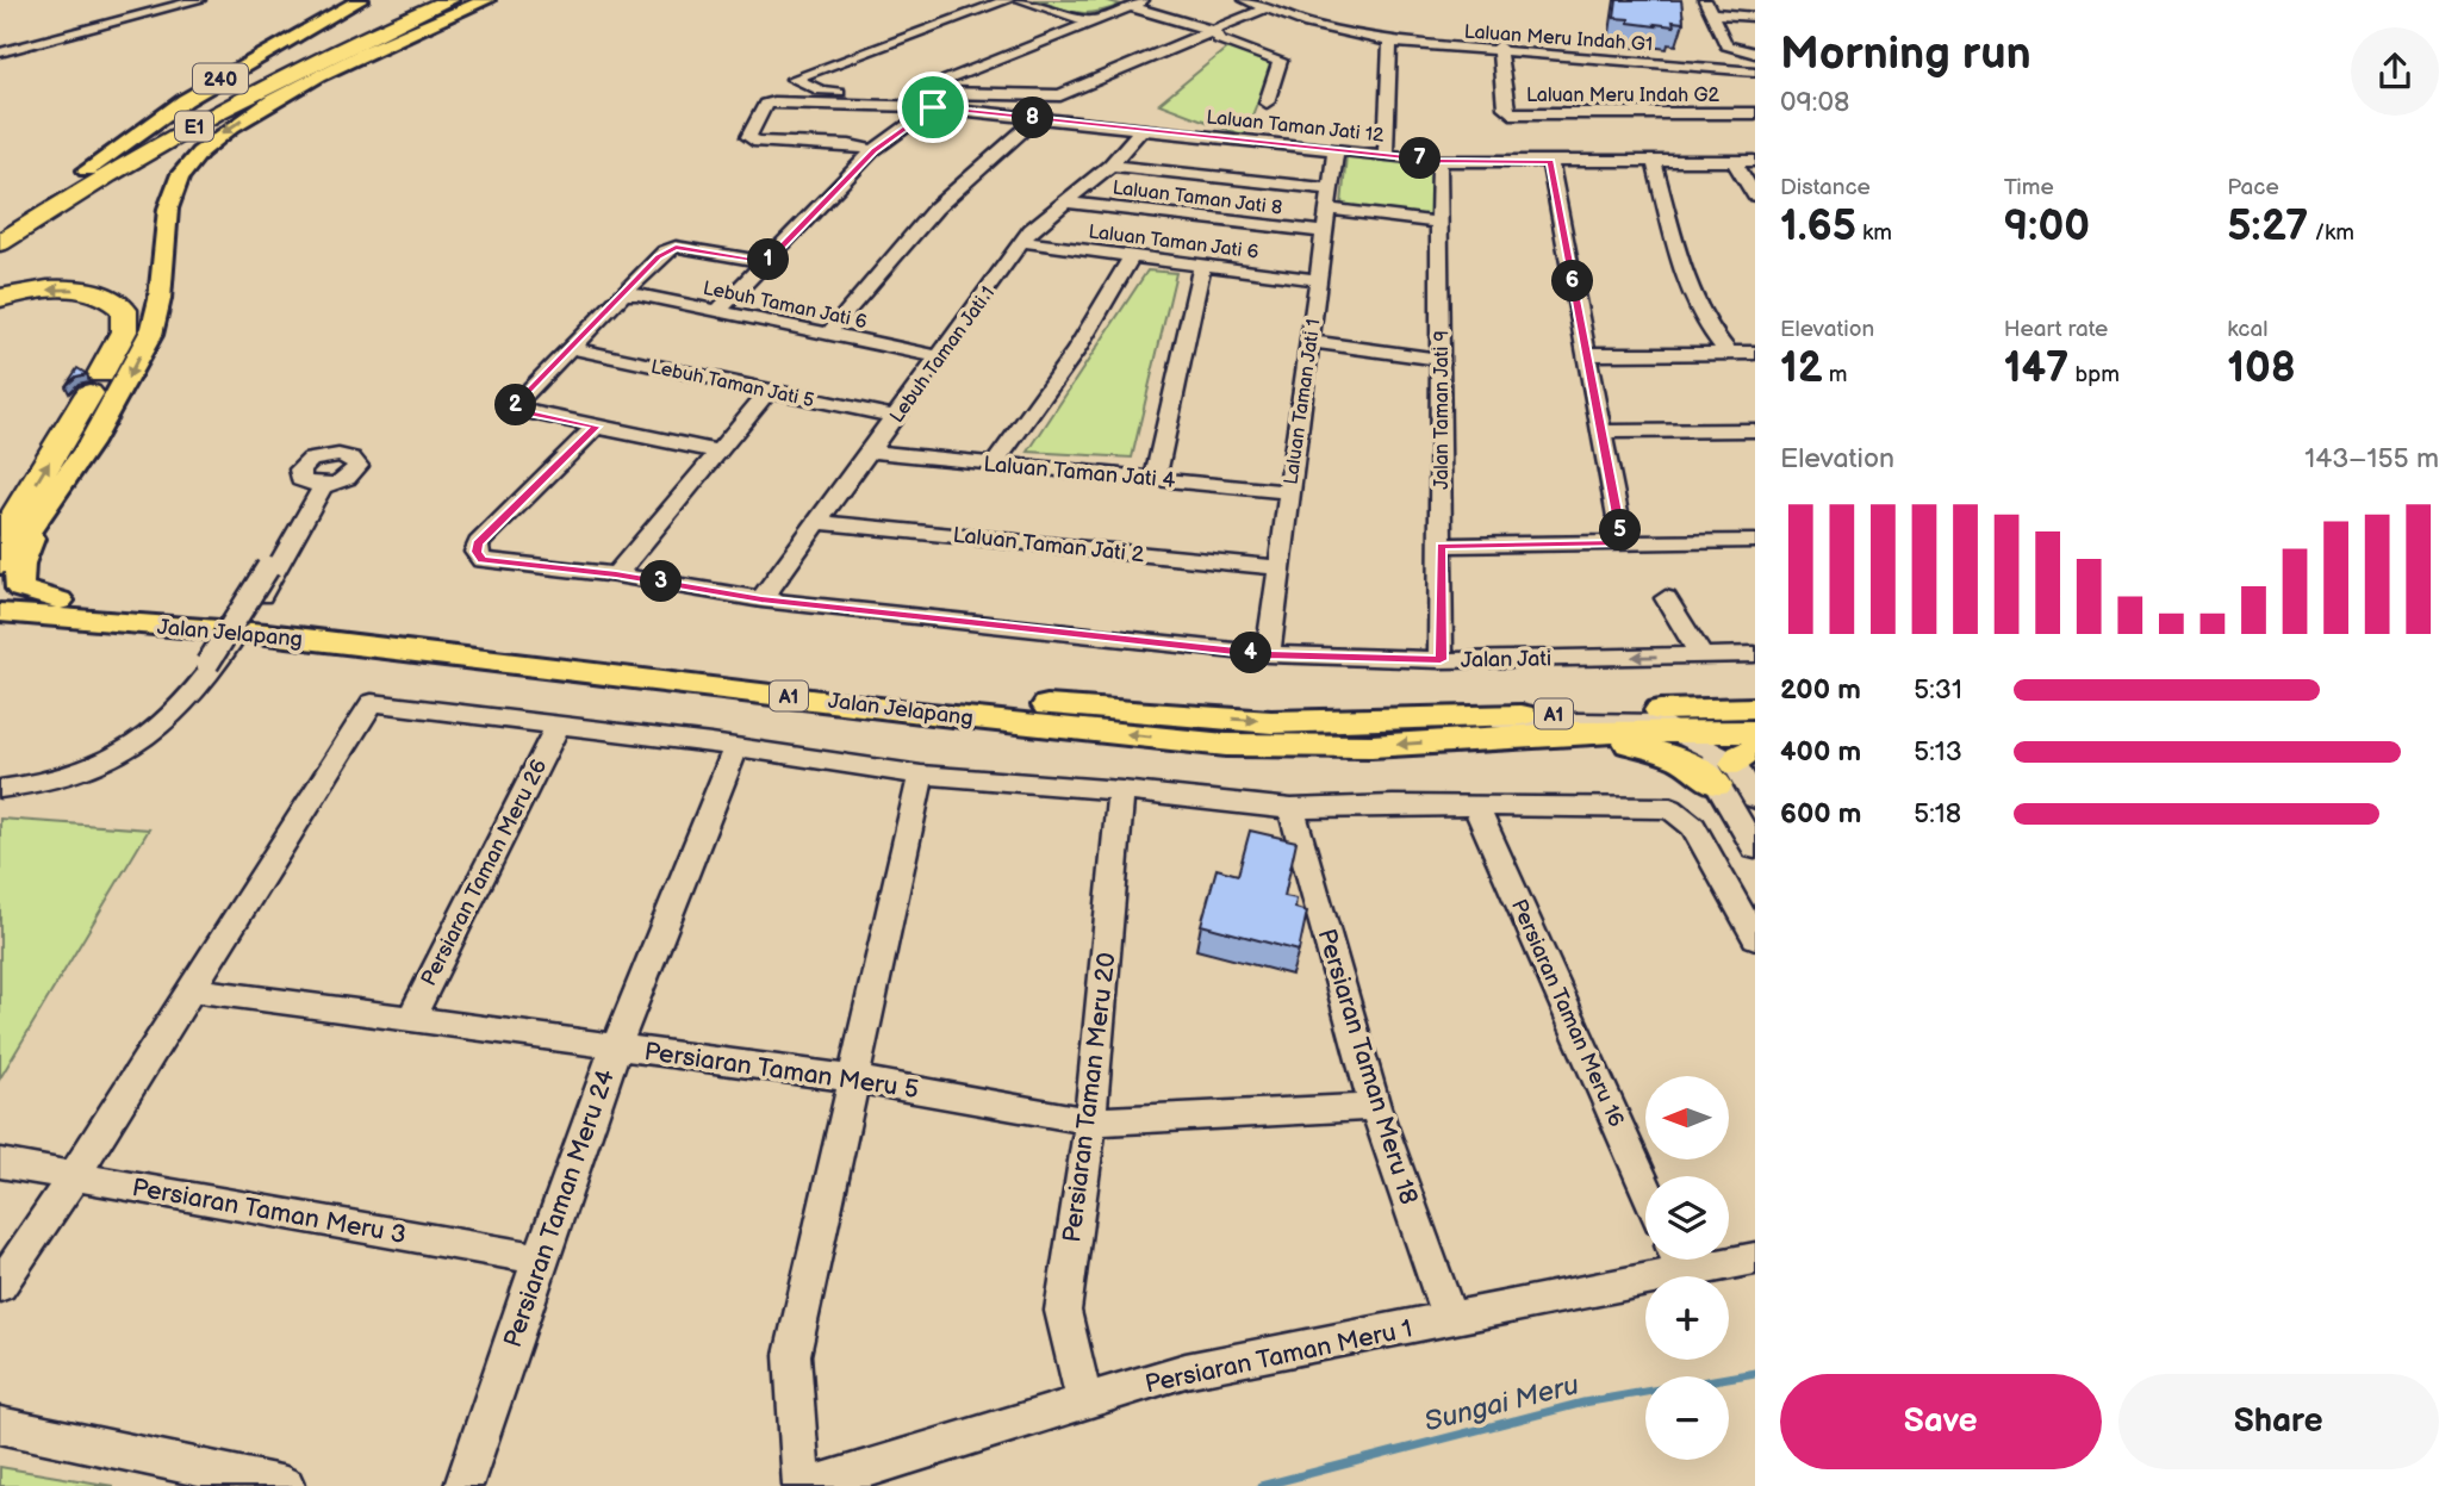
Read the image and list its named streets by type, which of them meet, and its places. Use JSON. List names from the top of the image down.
{
  "streets": {
    "highway": ["E1"],
    "main road": ["240", "Jalan Jelapang", "A1"],
    "street": [
      "Laluan Meru Indah G1",
      "Laluan Meru Indah G2",
      "Laluan Taman Jati 12",
      "Laluan Taman Jati 8",
      "Laluan Taman Jati 6",
      "Lebuh Taman Jati 6",
      "Lebuh Taman Jati 1",
      "Lebuh Taman Jati 5",
      "Laluan Taman Jati 1",
      "Jalan Taman Jati 9",
      "Laluan Taman Jati 4",
      "Laluan Taman Jati 2",
      "Jalan Jati",
      "Persiaran Taman Meru 26",
      "Persiaran Taman Meru 16",
      "Persiaran Taman Meru 18",
      "Persiaran Taman Meru 5",
      "Persiaran Taman Meru 20",
      "Persiaran Taman Meru 24",
      "Persiaran Taman Meru 3",
      "Persiaran Taman Meru 1"
    ]
  },
  "crossings": [
    ["Laluan Meru Indah G1", "Laluan Meru Indah G2"],
    ["240", "E1"],
    ["Laluan Taman Jati 12", "Lebuh Taman Jati 1"],
    ["Laluan Taman Jati 12", "Laluan Taman Jati 1"],
    ["Laluan Taman Jati 12", "Jalan Taman Jati 9"],
    ["Laluan Taman Jati 8", "Lebuh Taman Jati 1"],
    ["Laluan Taman Jati 8", "Laluan Taman Jati 1"],
    ["Laluan Taman Jati 6", "Lebuh Taman Jati 1"],
    ["Laluan Taman Jati 6", "Laluan Taman Jati 1"],
    ["Lebuh Taman Jati 6", "Lebuh Taman Jati 1"],
    ["Lebuh Taman Jati 1", "Lebuh Taman Jati 5"],
    ["Lebuh Taman Jati 1", "Laluan Taman Jati 4"],
    ["Lebuh Taman Jati 1", "Laluan Taman Jati 2"],
    ["Lebuh Taman Jati 1", "Jalan Jati"],
    ["Laluan Taman Jati 1", "Laluan Taman Jati 4"],
    ["Laluan Taman Jati 1", "Laluan Taman Jati 2"],
    ["Laluan Taman Jati 1", "Jalan Jati"],
    ["Jalan Taman Jati 9", "Jalan Jati"],
    ["Persiaran Taman Meru 26", "Persiaran Taman Meru 5"],
    ["Persiaran Taman Meru 18", "Persiaran Taman Meru 5"],
    ["Persiaran Taman Meru 18", "Persiaran Taman Meru 1"],
    ["Persiaran Taman Meru 5", "Persiaran Taman Meru 20"],
    ["Persiaran Taman Meru 5", "Persiaran Taman Meru 24"],
    ["Persiaran Taman Meru 20", "Persiaran Taman Meru 1"],
    ["Persiaran Taman Meru 24", "Persiaran Taman Meru 3"]
  ],
  "water": ["Sungai Meru"],
  "north": "left",
  "page": {
    "heading": ["Morning run", "09:08"],
    "pins": [
      "8",
      "7",
      "1",
      "6",
      "2",
      "5",
      "3",
      "4"
    ],
    "stats": [
      ["Distance", "1.65 km"],
      ["Time", "9:00"],
      ["Pace", "5:27 /km"],
      ["Elevation", "12 m"],
      ["Heart rate", "147 bpm"],
      ["kcal", "108"]
    ],
    "chart": ["Elevation", "143–155 m"],
    "list": [
      {
        "name": "200 m",
        "note": "5:31"
      },
      {
        "name": "400 m",
        "note": "5:13"
      },
      {
        "name": "600 m",
        "note": "5:18"
      }
    ],
    "map_buttons": ["+", "−"],
    "buttons": ["Save", "Share"]
  }
}
